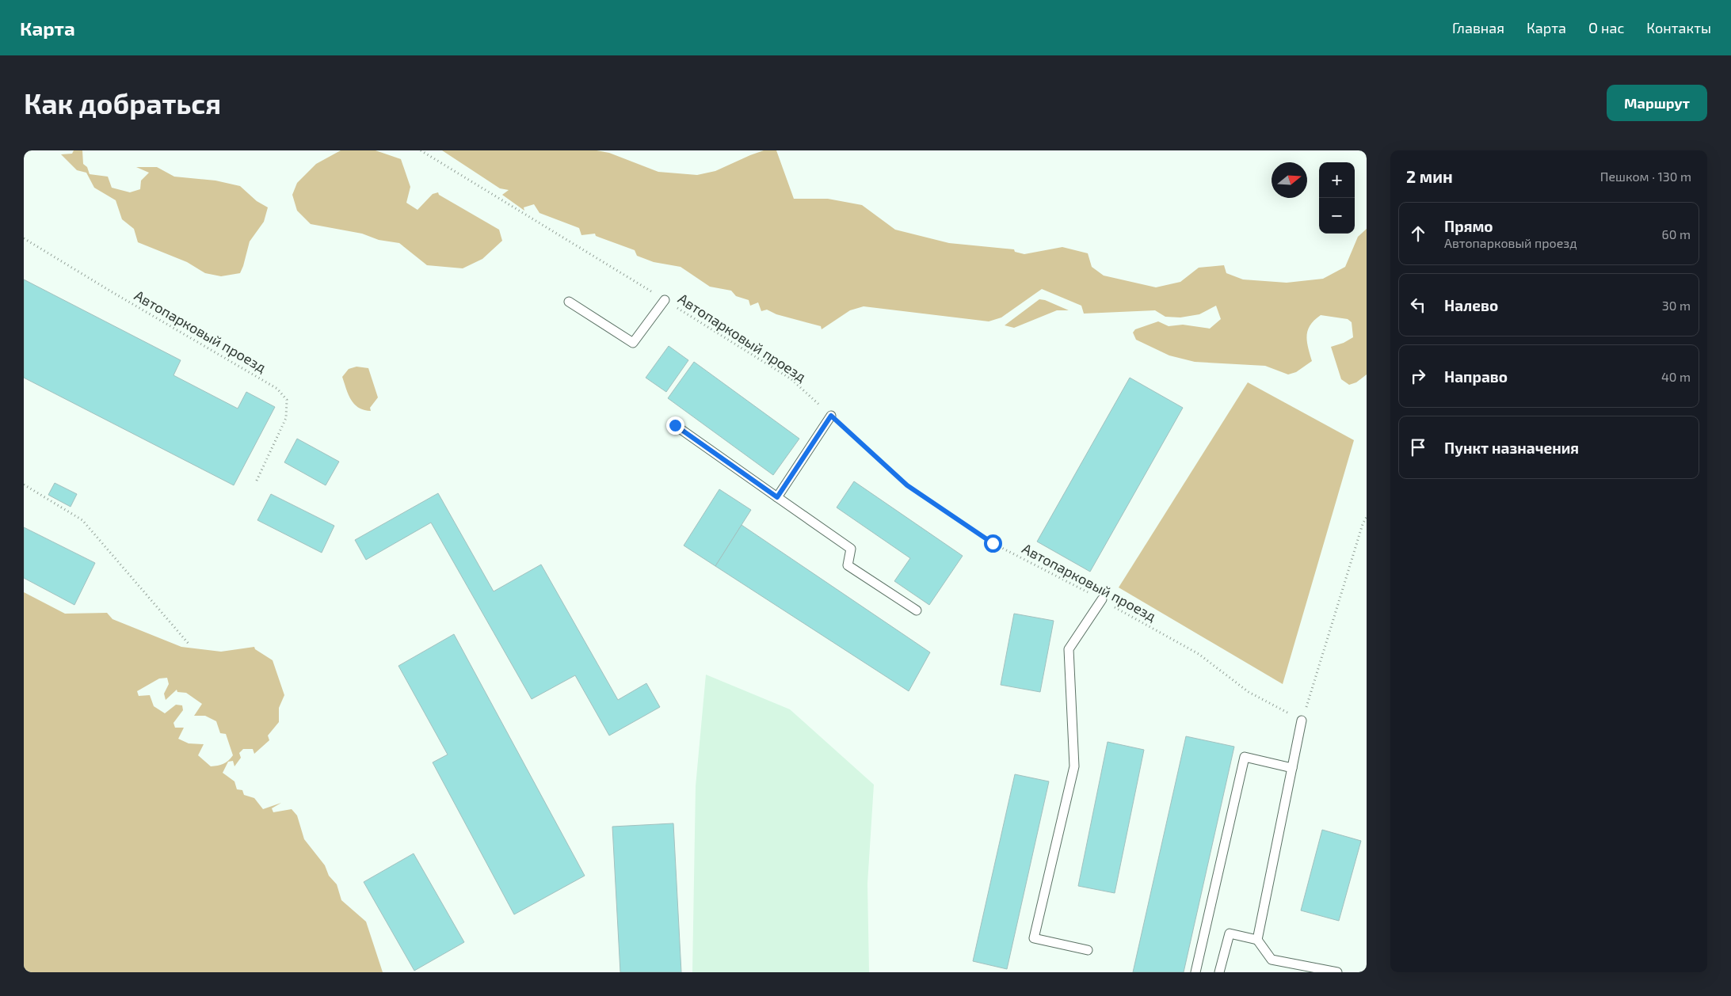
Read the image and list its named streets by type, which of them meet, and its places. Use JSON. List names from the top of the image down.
{
  "streets": {
    "path": ["Автопарковый проезд"]
  },
  "north": "right",
  "page": {
    "header": "Карта",
    "nav": [
      "Главная",
      "Карта",
      "О нас",
      "Контакты"
    ],
    "buttons": "Маршрут",
    "title": "Как добраться",
    "heading": ["2 мин", "Пешком · 130 m"],
    "map_buttons": ["+", "−"],
    "list": [
      ["Прямо", "Автопарковый проезд", "60 m"],
      ["Налево", "30 m"],
      ["Направо", "40 m"],
      "Пункт назначения"
    ]
  }
}
